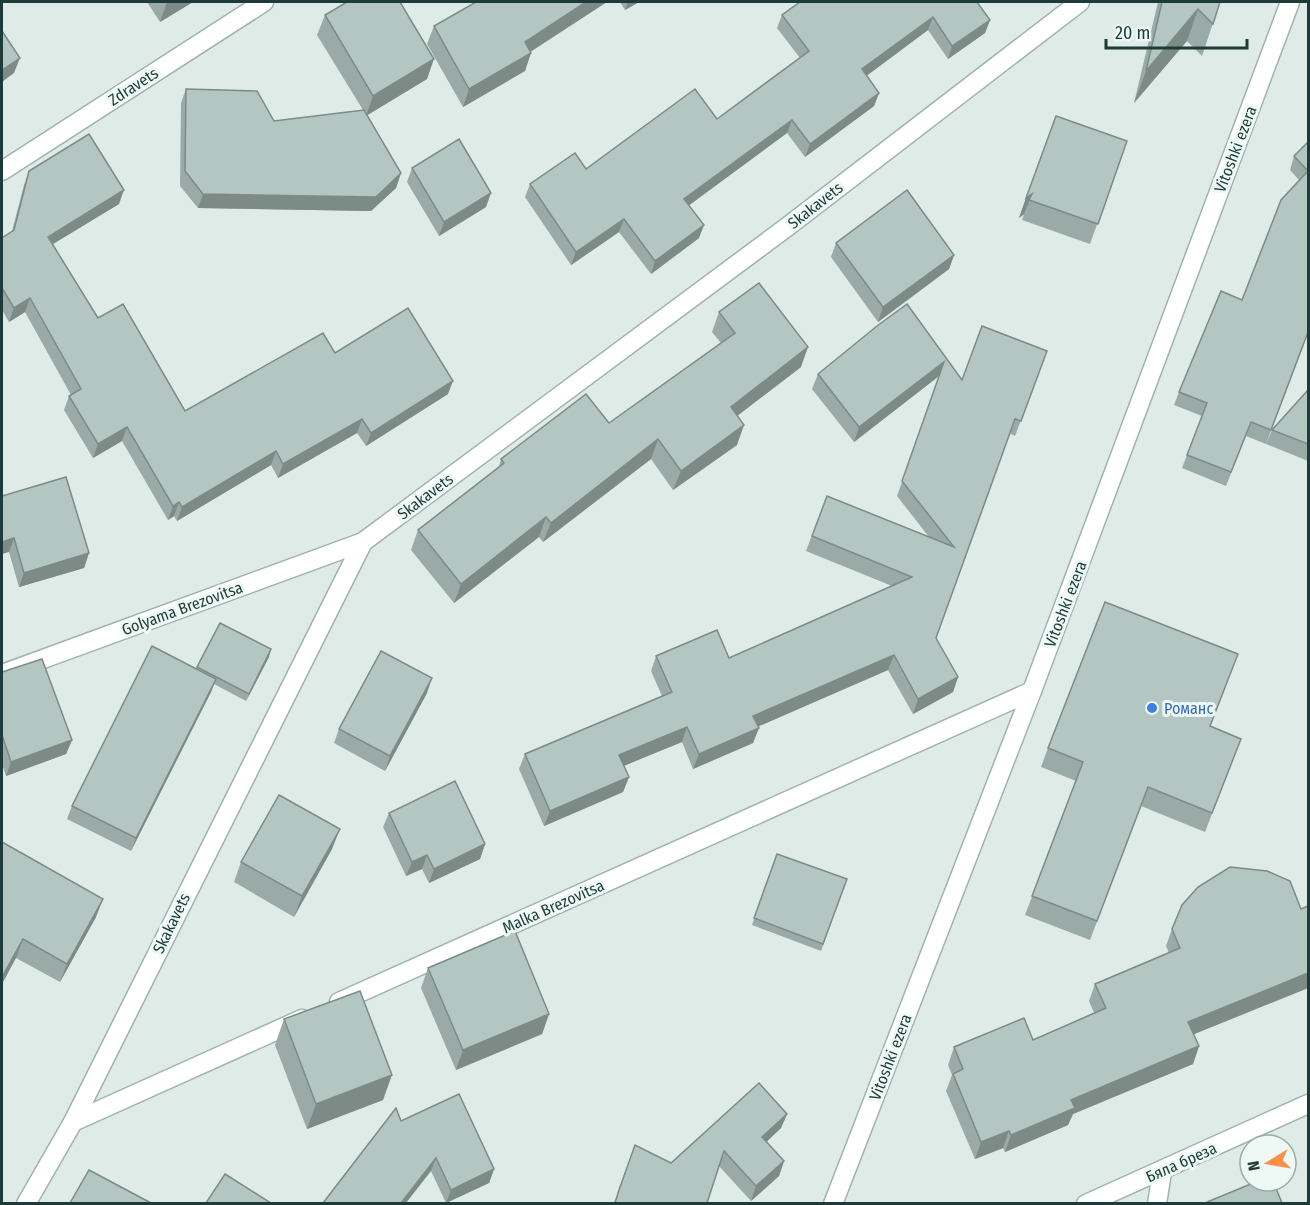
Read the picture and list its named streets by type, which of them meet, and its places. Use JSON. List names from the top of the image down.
{
  "streets": {
    "street": [
      "Zdravets",
      "Vitoshki ezera",
      "Skakavets",
      "Golyama Brezovitsa",
      "Malka Brezovitsa",
      "Бяла бреза"
    ]
  },
  "crossings": [
    ["Vitoshki ezera", "Malka Brezovitsa"],
    ["Skakavets", "Golyama Brezovitsa"],
    ["Skakavets", "Malka Brezovitsa"]
  ],
  "places": ["Романс"],
  "scale_bar": "20 m",
  "north": "left"
}
